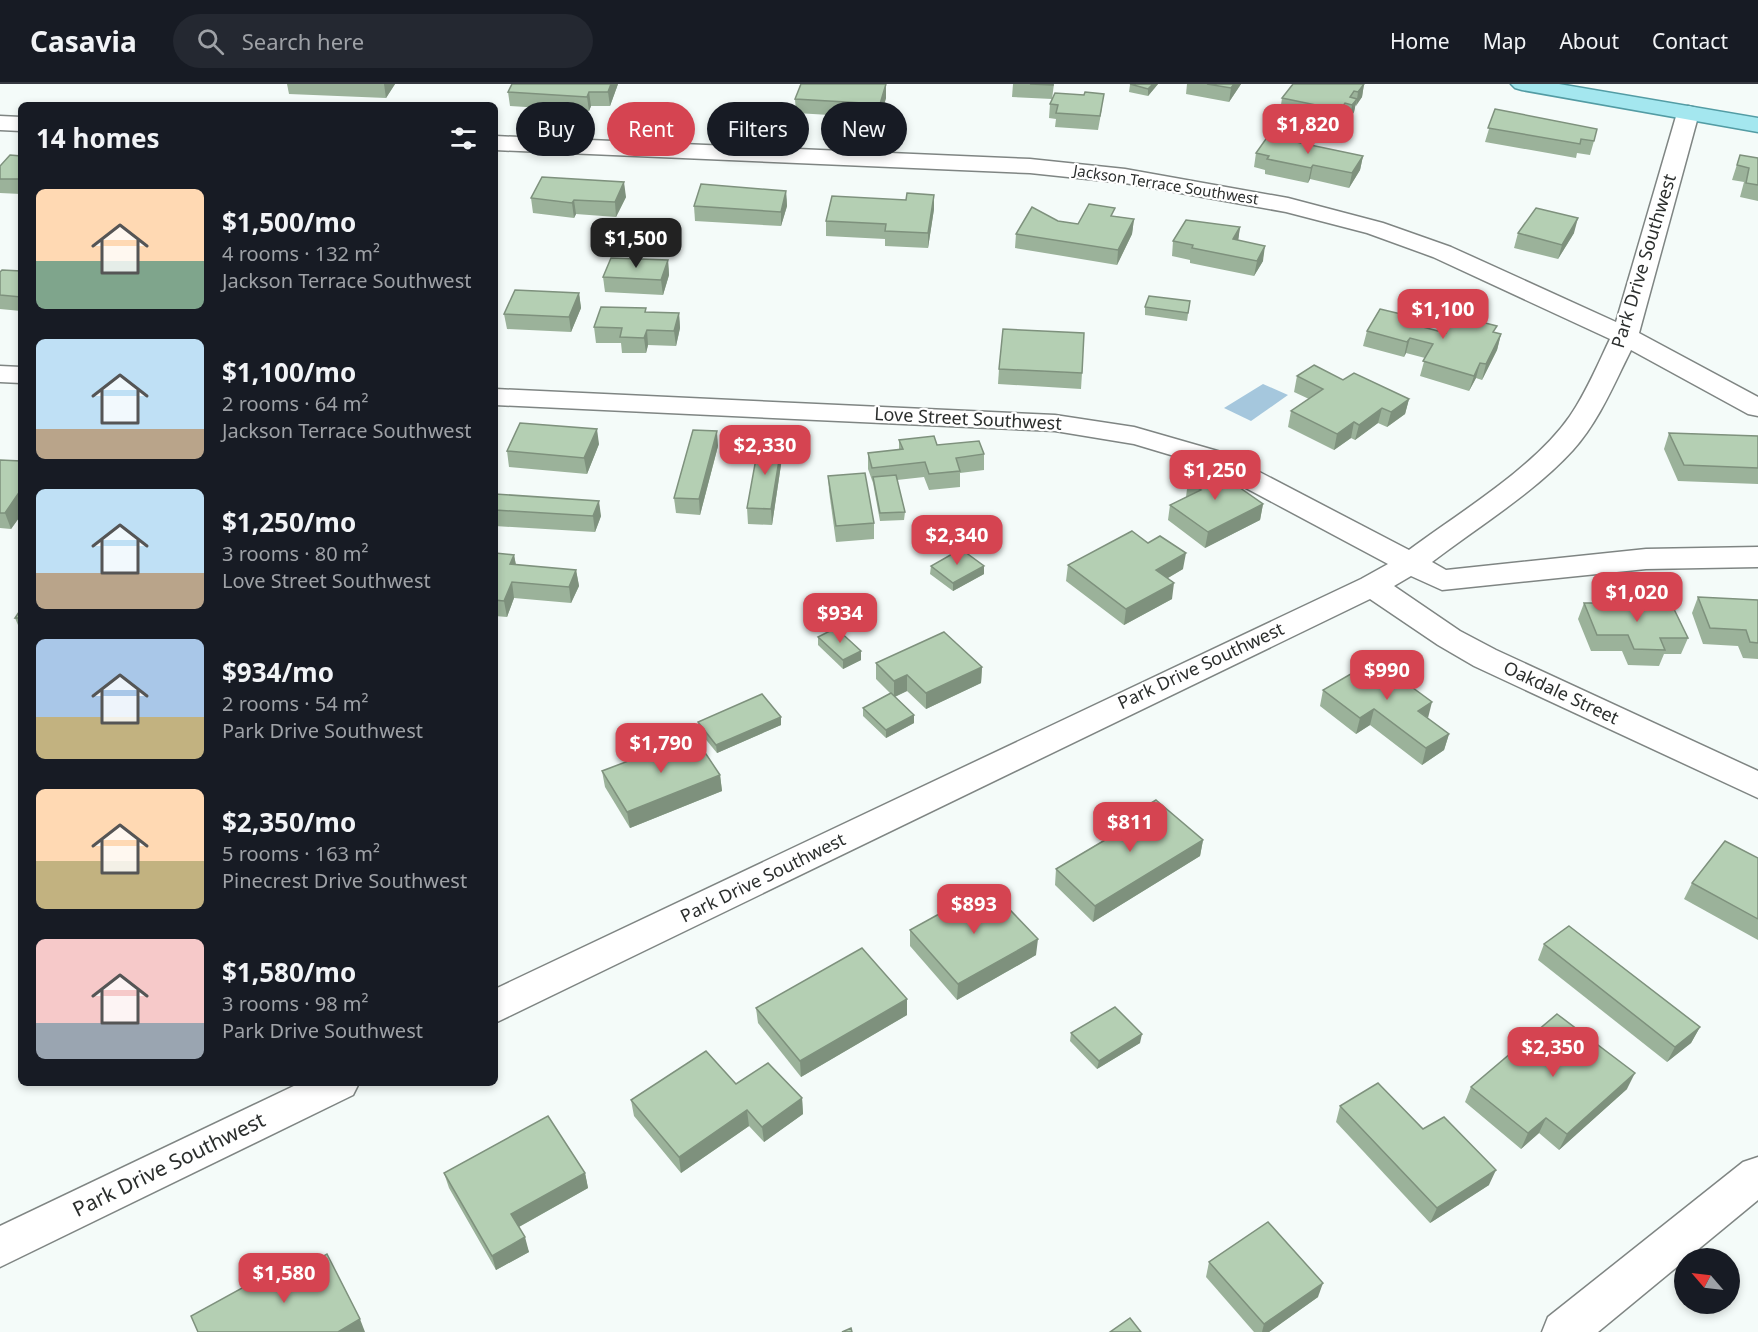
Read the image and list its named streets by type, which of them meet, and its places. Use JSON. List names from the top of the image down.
{
  "streets": {
    "street": [
      "Jackson Terrace Southwest",
      "Park Drive Southwest",
      "Love Street Southwest",
      "Oakdale Street"
    ]
  },
  "crossings": [
    ["Jackson Terrace Southwest", "Park Drive Southwest"],
    ["Park Drive Southwest", "Love Street Southwest"],
    ["Park Drive Southwest", "Oakdale Street"]
  ],
  "north": "top left",
  "page": {
    "header": "Casavia",
    "search": "Search here",
    "nav": [
      "Home",
      "Map",
      "About",
      "Contact"
    ],
    "chip": [
      "Buy",
      "Rent",
      "Filters",
      "New"
    ],
    "heading": "14 homes",
    "price": [
      "$1,820",
      "$1,500",
      "$1,100",
      "$2,330",
      "$1,250",
      "$2,340",
      "$1,020",
      "$934",
      "$990",
      "$1,790",
      "$811",
      "$893",
      "$2,350",
      "$1,580"
    ],
    "list": [
      {
        "name": "$1,500/mo",
        "note": "4 rooms · 132 m² · Jackson Terrace Southwest"
      },
      {
        "name": "$1,100/mo",
        "note": "2 rooms · 64 m² · Jackson Terrace Southwest"
      },
      {
        "name": "$1,250/mo",
        "note": "3 rooms · 80 m² · Love Street Southwest"
      },
      {
        "name": "$934/mo",
        "note": "2 rooms · 54 m² · Park Drive Southwest"
      },
      {
        "name": "$2,350/mo",
        "note": "5 rooms · 163 m² · Pinecrest Drive Southwest"
      },
      {
        "name": "$1,580/mo",
        "note": "3 rooms · 98 m² · Park Drive Southwest"
      }
    ]
  }
}
